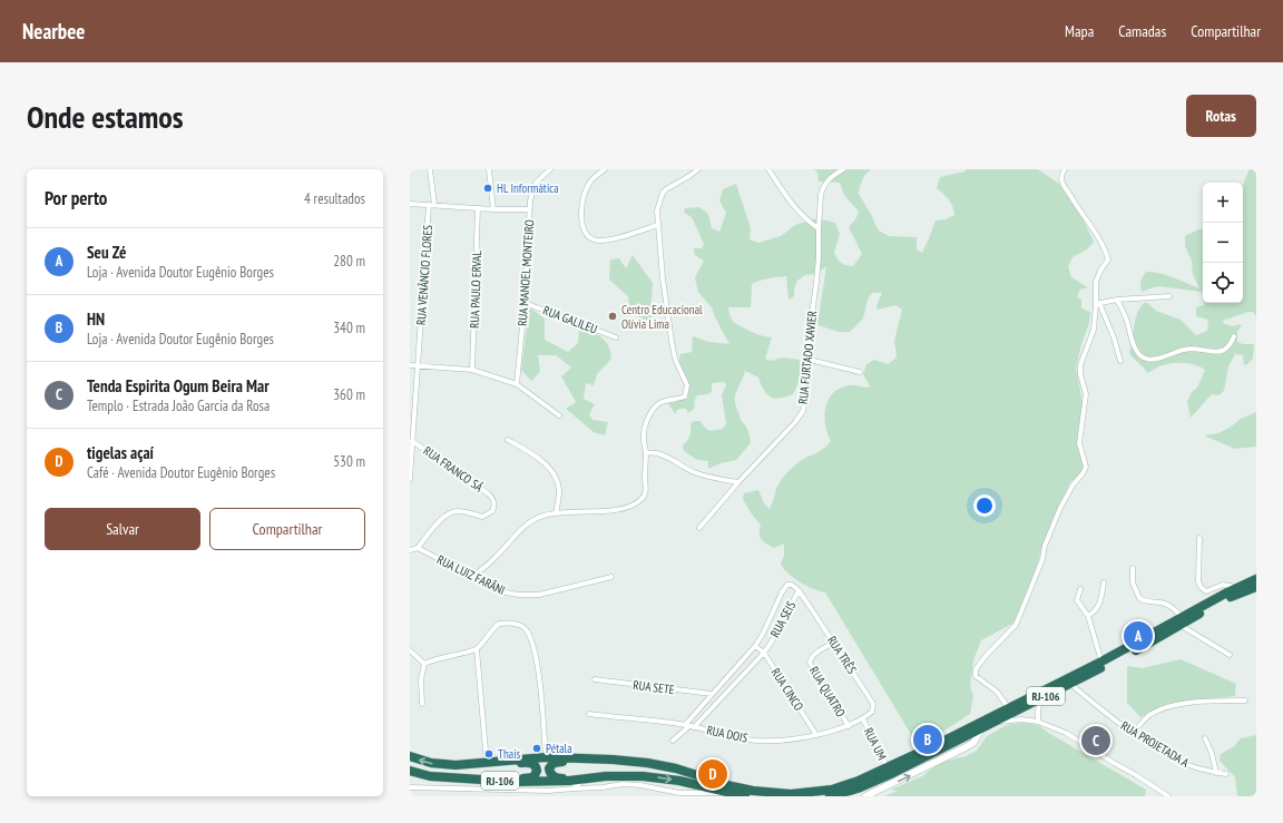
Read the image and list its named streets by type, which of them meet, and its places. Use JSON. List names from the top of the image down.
{
  "streets": {
    "highway": ["RJ-106"],
    "street": [
      "RUA MANOEL MONTEIRO",
      "RUA VENÂNCIO FLORES",
      "RUA PAULO ERVAL",
      "RUA GALILEU",
      "RUA FURTADO XAVIER",
      "RUA FRANCO SÁ",
      "RUA LUIZ FARÂNI",
      "RUA SEIS",
      "RUA TRÊS",
      "RUA SETE",
      "RUA CINCO",
      "RUA QUATRO",
      "RUA DOIS",
      "RUA UM",
      "RUA PROJETADA A"
    ]
  },
  "crossings": [
    ["RUA MANOEL MONTEIRO", "RUA GALILEU"],
    ["RUA VENÂNCIO FLORES", "RUA FRANCO SÁ"],
    ["RUA FRANCO SÁ", "RUA LUIZ FARÂNI"],
    ["RUA SEIS", "RUA TRÊS"],
    ["RUA SEIS", "RUA SETE"],
    ["RUA SEIS", "RUA CINCO"],
    ["RUA SEIS", "RUA DOIS"],
    ["RUA TRÊS", "RUA QUATRO"],
    ["RUA TRÊS", "RUA DOIS"],
    ["RUA TRÊS", "RUA UM"],
    ["RUA CINCO", "RUA DOIS"],
    ["RUA QUATRO", "RUA DOIS"],
    ["RJ-106", "RUA UM"],
    ["RJ-106", "RUA PROJETADA A"],
    ["RUA DOIS", "RUA UM"]
  ],
  "places": [
    "HL Informática",
    "Centro Educacional Olívia Lima",
    "Pétala",
    "Thais"
  ],
  "page": {
    "header": "Nearbee",
    "nav": ["Mapa", "Camadas", "Compartilhar"],
    "buttons": [
      "Rotas",
      ["Salvar", "Compartilhar"]
    ],
    "title": "Onde estamos",
    "heading": ["Por perto", "4 resultados"],
    "map_buttons": ["+", "−"],
    "list": [
      {
        "mark": "A",
        "name": "Seu Zé",
        "note": "Loja · Avenida Doutor Eugênio Borges",
        "value": "280 m"
      },
      {
        "mark": "B",
        "name": "HN",
        "note": "Loja · Avenida Doutor Eugênio Borges",
        "value": "340 m"
      },
      {
        "mark": "C",
        "name": "Tenda Espirita Ogum Beira Mar",
        "note": "Templo · Estrada João García da Rosa",
        "value": "360 m"
      },
      {
        "mark": "D",
        "name": "tigelas açaí",
        "note": "Café · Avenida Doutor Eugênio Borges",
        "value": "530 m"
      }
    ],
    "pins": [
      "A",
      "B",
      "C",
      "D"
    ]
  }
}
